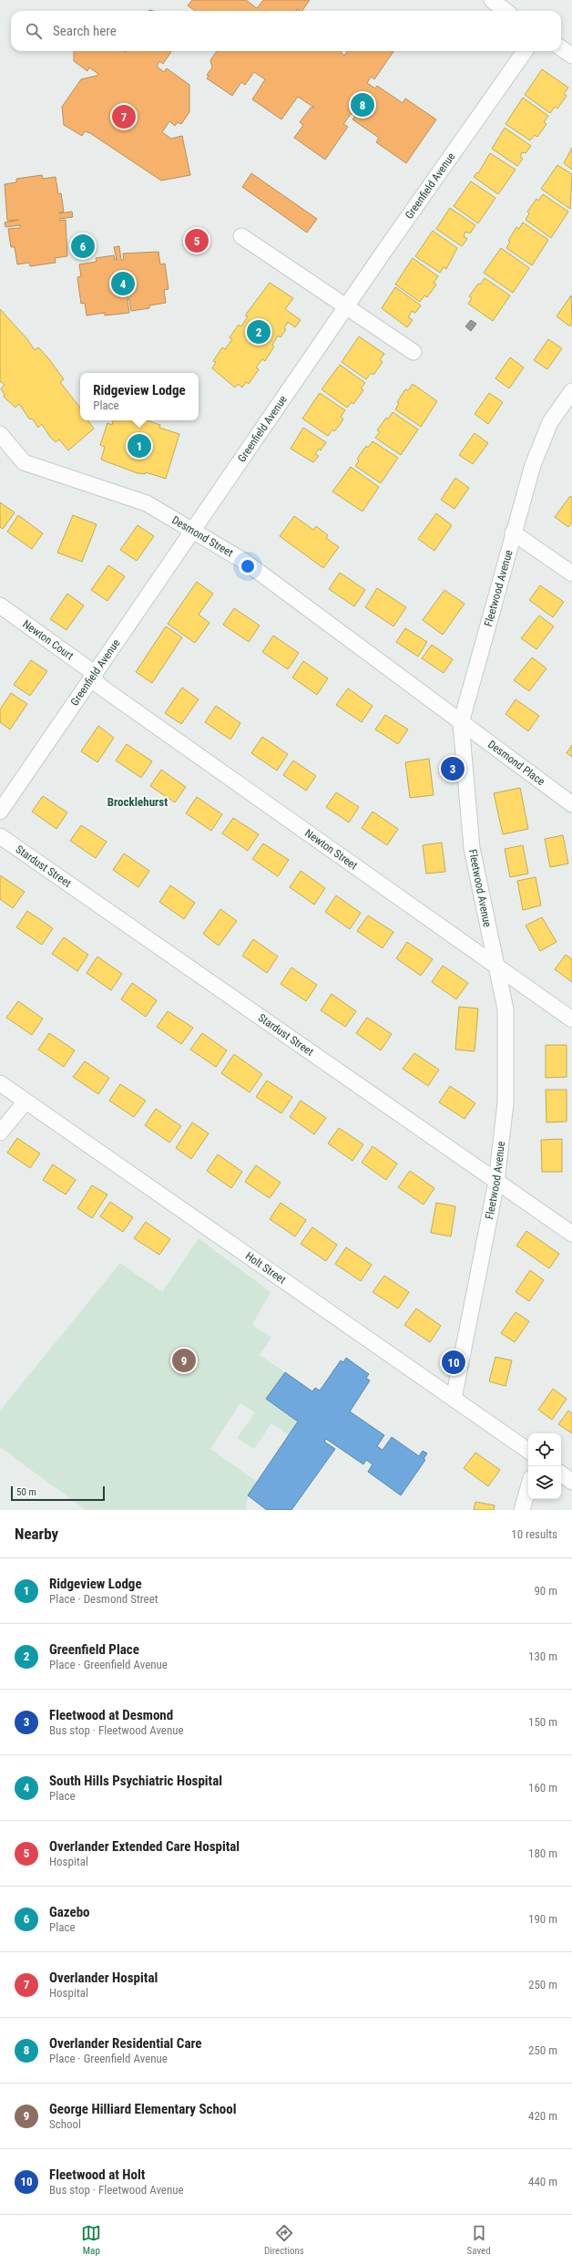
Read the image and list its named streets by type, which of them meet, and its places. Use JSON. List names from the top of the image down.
{
  "streets": {
    "street": [
      "Greenfield Avenue",
      "Desmond Street",
      "Fleetwood Avenue",
      "Newton Court",
      "Desmond Place",
      "Newton Street",
      "Stardust Street",
      "Holt Street"
    ]
  },
  "crossings": [
    ["Greenfield Avenue", "Desmond Street"],
    ["Greenfield Avenue", "Newton Court"],
    ["Greenfield Avenue", "Newton Street"],
    ["Desmond Street", "Fleetwood Avenue"],
    ["Desmond Street", "Desmond Place"],
    ["Fleetwood Avenue", "Desmond Place"],
    ["Fleetwood Avenue", "Newton Street"],
    ["Fleetwood Avenue", "Stardust Street"],
    ["Fleetwood Avenue", "Holt Street"],
    ["Newton Court", "Newton Street"]
  ],
  "districts": ["Brocklehurst"],
  "scale_bar": "50 m",
  "page": {
    "search": "Search here",
    "pins": [
      "8",
      "7",
      "5",
      "6",
      "4",
      "2",
      "1",
      "3",
      "9",
      "10"
    ],
    "popup": ["Ridgeview Lodge", "Place"],
    "scale": "50 m",
    "heading": ["Nearby", "10 results"],
    "list": [
      {
        "mark": "1",
        "name": "Ridgeview Lodge",
        "note": "Place · Desmond Street",
        "value": "90 m"
      },
      {
        "mark": "2",
        "name": "Greenfield Place",
        "note": "Place · Greenfield Avenue",
        "value": "130 m"
      },
      {
        "mark": "3",
        "name": "Fleetwood at Desmond",
        "note": "Bus stop · Fleetwood Avenue",
        "value": "150 m"
      },
      {
        "mark": "4",
        "name": "South Hills Psychiatric Hospital",
        "note": "Place",
        "value": "160 m"
      },
      {
        "mark": "5",
        "name": "Overlander Extended Care Hospital",
        "note": "Hospital",
        "value": "180 m"
      },
      {
        "mark": "6",
        "name": "Gazebo",
        "note": "Place",
        "value": "190 m"
      },
      {
        "mark": "7",
        "name": "Overlander Hospital",
        "note": "Hospital",
        "value": "250 m"
      },
      {
        "mark": "8",
        "name": "Overlander Residential Care",
        "note": "Place · Greenfield Avenue",
        "value": "250 m"
      },
      {
        "mark": "9",
        "name": "George Hilliard Elementary School",
        "note": "School",
        "value": "420 m"
      },
      {
        "mark": "10",
        "name": "Fleetwood at Holt",
        "note": "Bus stop · Fleetwood Avenue",
        "value": "440 m"
      }
    ],
    "nav": ["Map", "Directions", "Saved"]
  }
}
